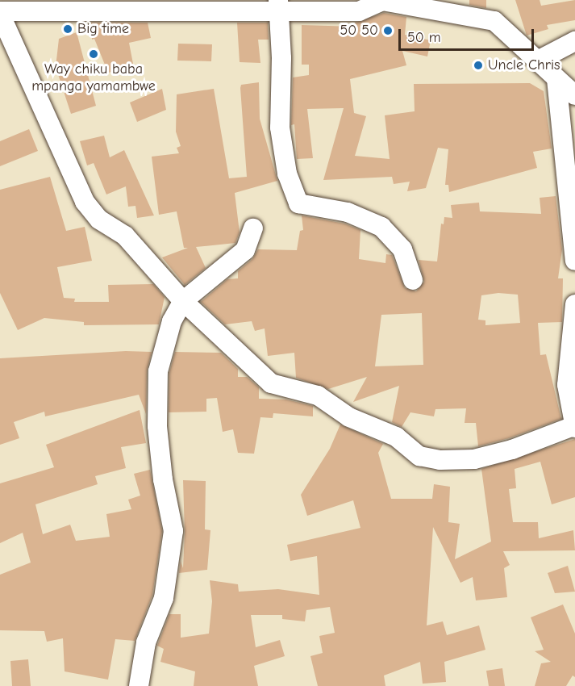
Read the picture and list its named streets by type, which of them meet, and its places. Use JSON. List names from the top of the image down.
{
  "places": [
    "Big time",
    "50 50",
    "Way chiku baba mpanga yamambwe",
    "Uncle Chris"
  ],
  "scale_bar": "50 m"
}
